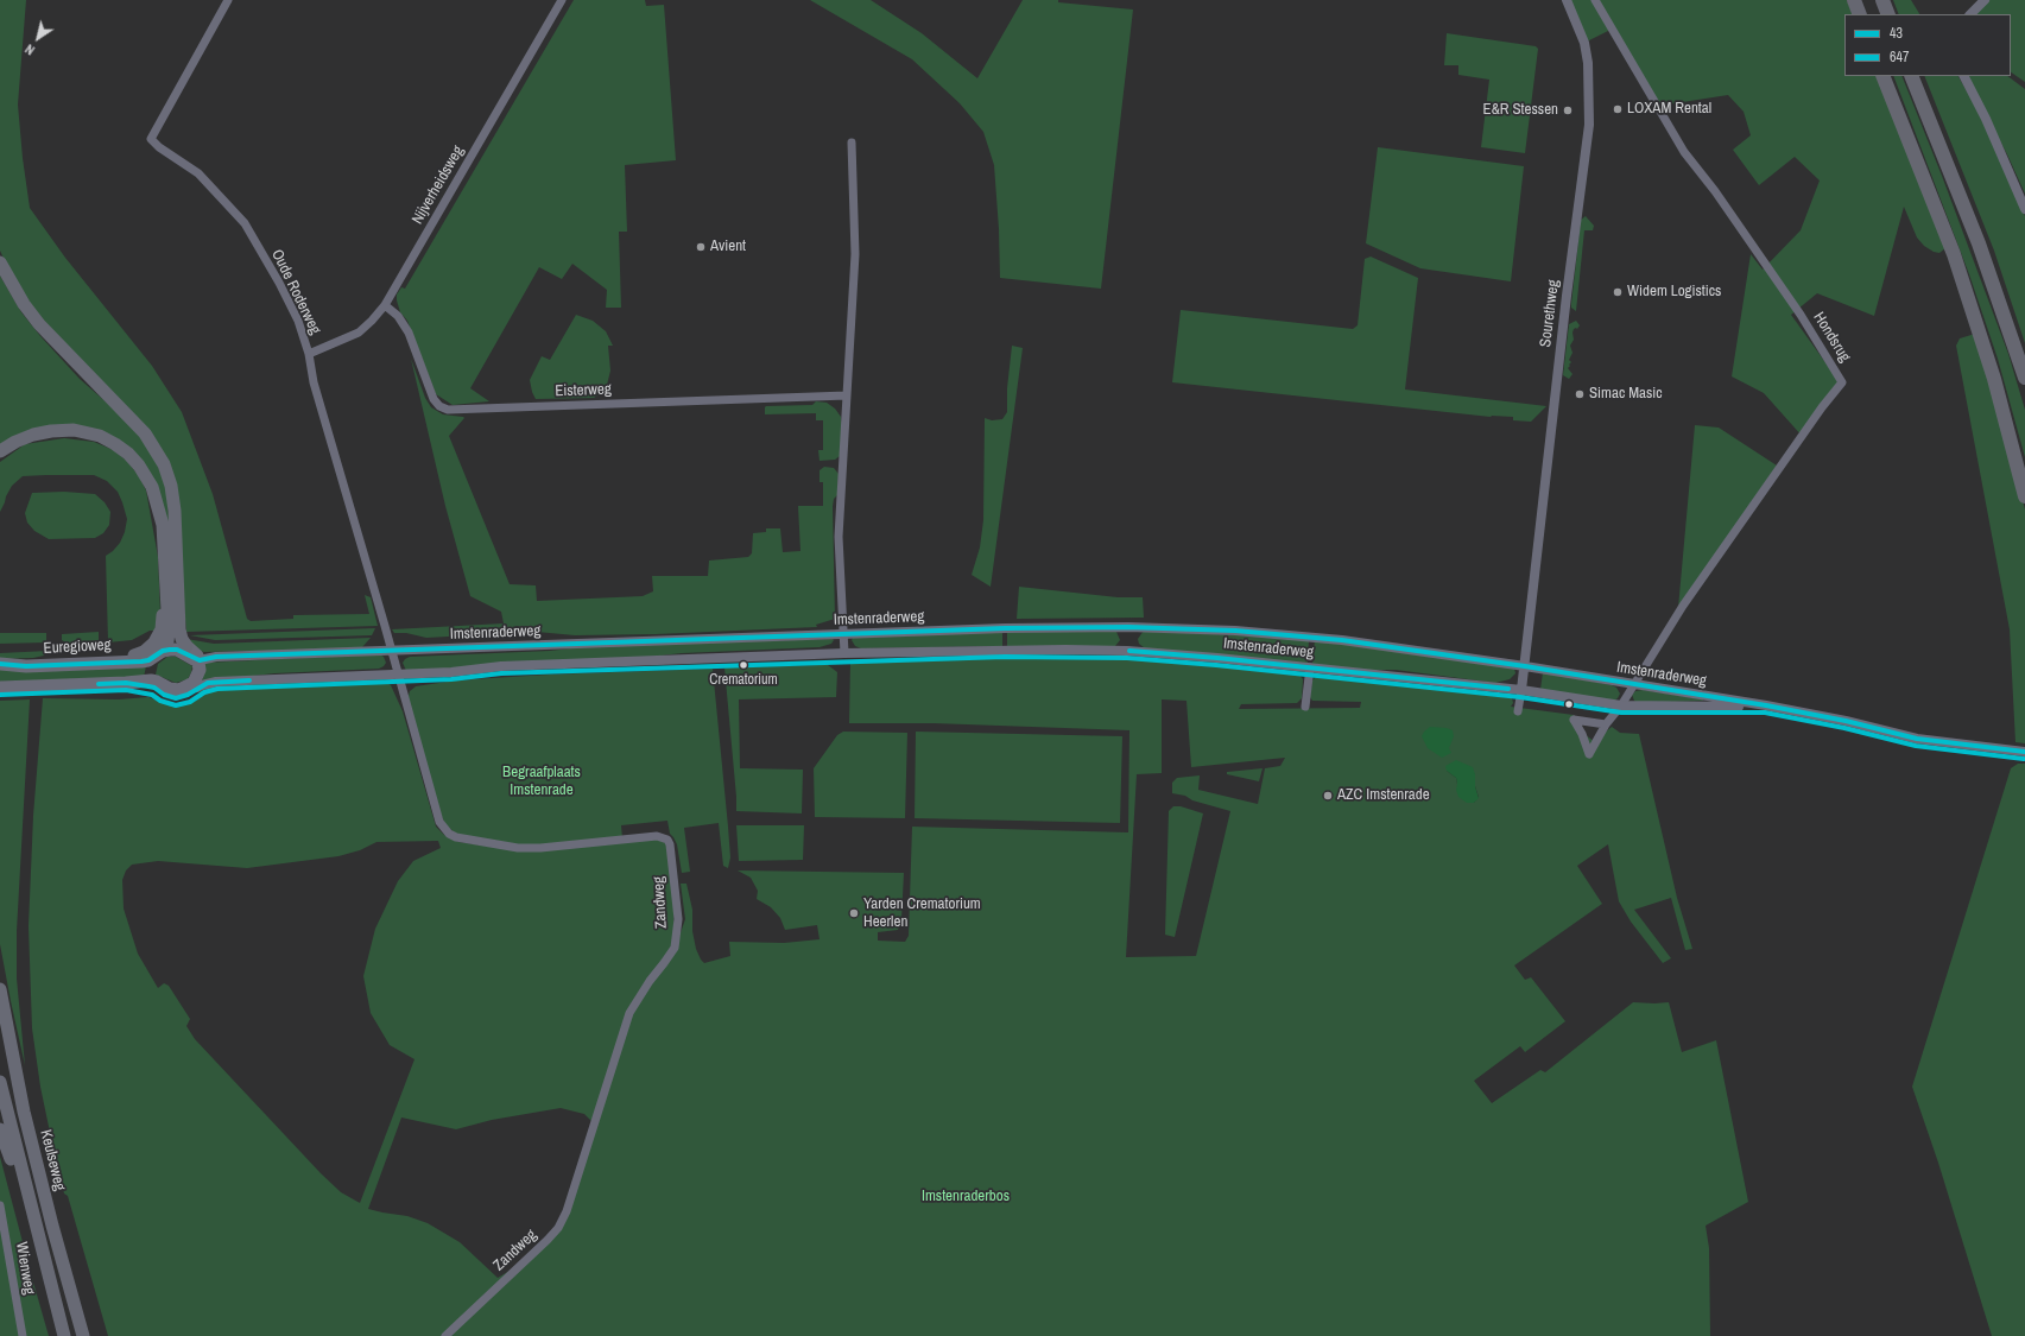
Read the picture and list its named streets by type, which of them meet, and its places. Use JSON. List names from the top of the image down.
{
  "streets": {
    "highway": ["Keulseweg"],
    "main road": ["Euregioweg"],
    "street": [
      "Nijverheidsweg",
      "Oude Roderweg",
      "Sourethweg",
      "Hondsrug",
      "Eisterweg",
      "Imstenraderweg",
      "Zandweg",
      "Wienweg"
    ]
  },
  "crossings": [
    ["Nijverheidsweg", "Oude Roderweg"],
    ["Nijverheidsweg", "Eisterweg"],
    ["Oude Roderweg", "Imstenraderweg"],
    ["Oude Roderweg", "Zandweg"],
    ["Sourethweg", "Imstenraderweg"],
    ["Hondsrug", "Imstenraderweg"],
    ["Imstenraderweg", "Zandweg"]
  ],
  "parks": ["Begraafplaats Imstenrade", "Imstenraderbos"],
  "places": [
    "LOXAM Rental",
    "E&R Stessen",
    "Avient",
    "Widem Logistics",
    "Simac Masic",
    "Crematorium",
    "AZC Imstenrade",
    "Yarden Crematorium Heerlen"
  ],
  "lines": ["transit line 43", "transit line 647"],
  "legend": ["43", "647"],
  "north": "bottom left"
}
